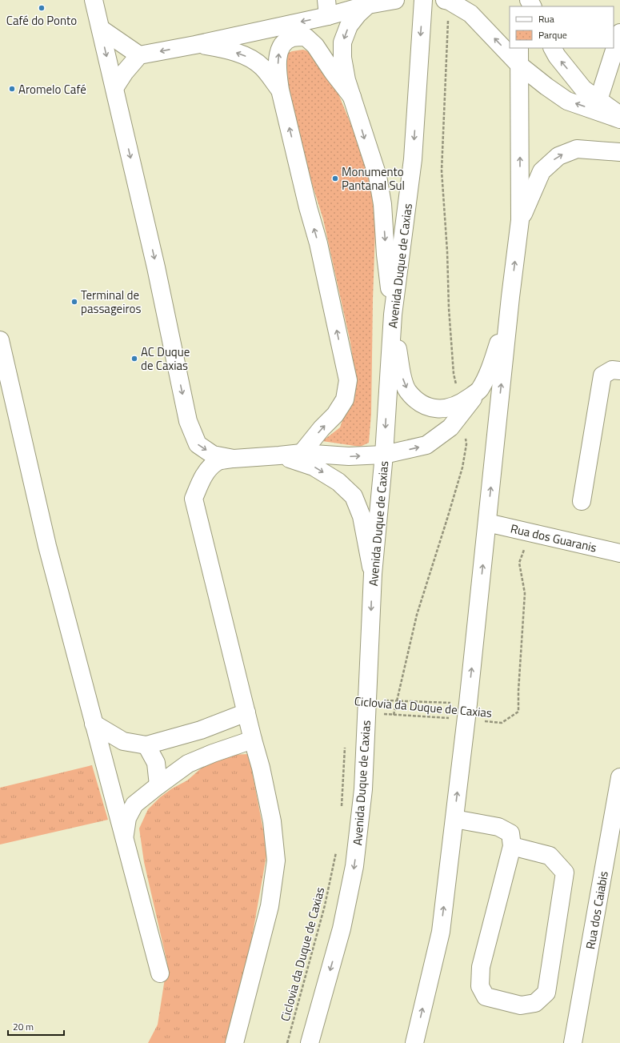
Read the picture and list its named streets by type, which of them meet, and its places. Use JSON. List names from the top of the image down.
{
  "streets": {
    "main road": ["Avenida Duque de Caxias", "Rua dos Guaranis", "Rua dos Caiabis"],
    "path": ["Ciclovia da Duque de Caxias"]
  },
  "crossings": [
    ["Avenida Duque de Caxias", "Ciclovia da Duque de Caxias"],
    ["Rua dos Guaranis", "Ciclovia da Duque de Caxias"]
  ],
  "places": [
    "Café do Ponto",
    "Aromelo Café",
    "Monumento Pantanal Sul",
    "Terminal de passageiros",
    "AC Duque de Caxias"
  ],
  "legend": ["Rua", "Parque"],
  "scale_bar": "20 m"
}
